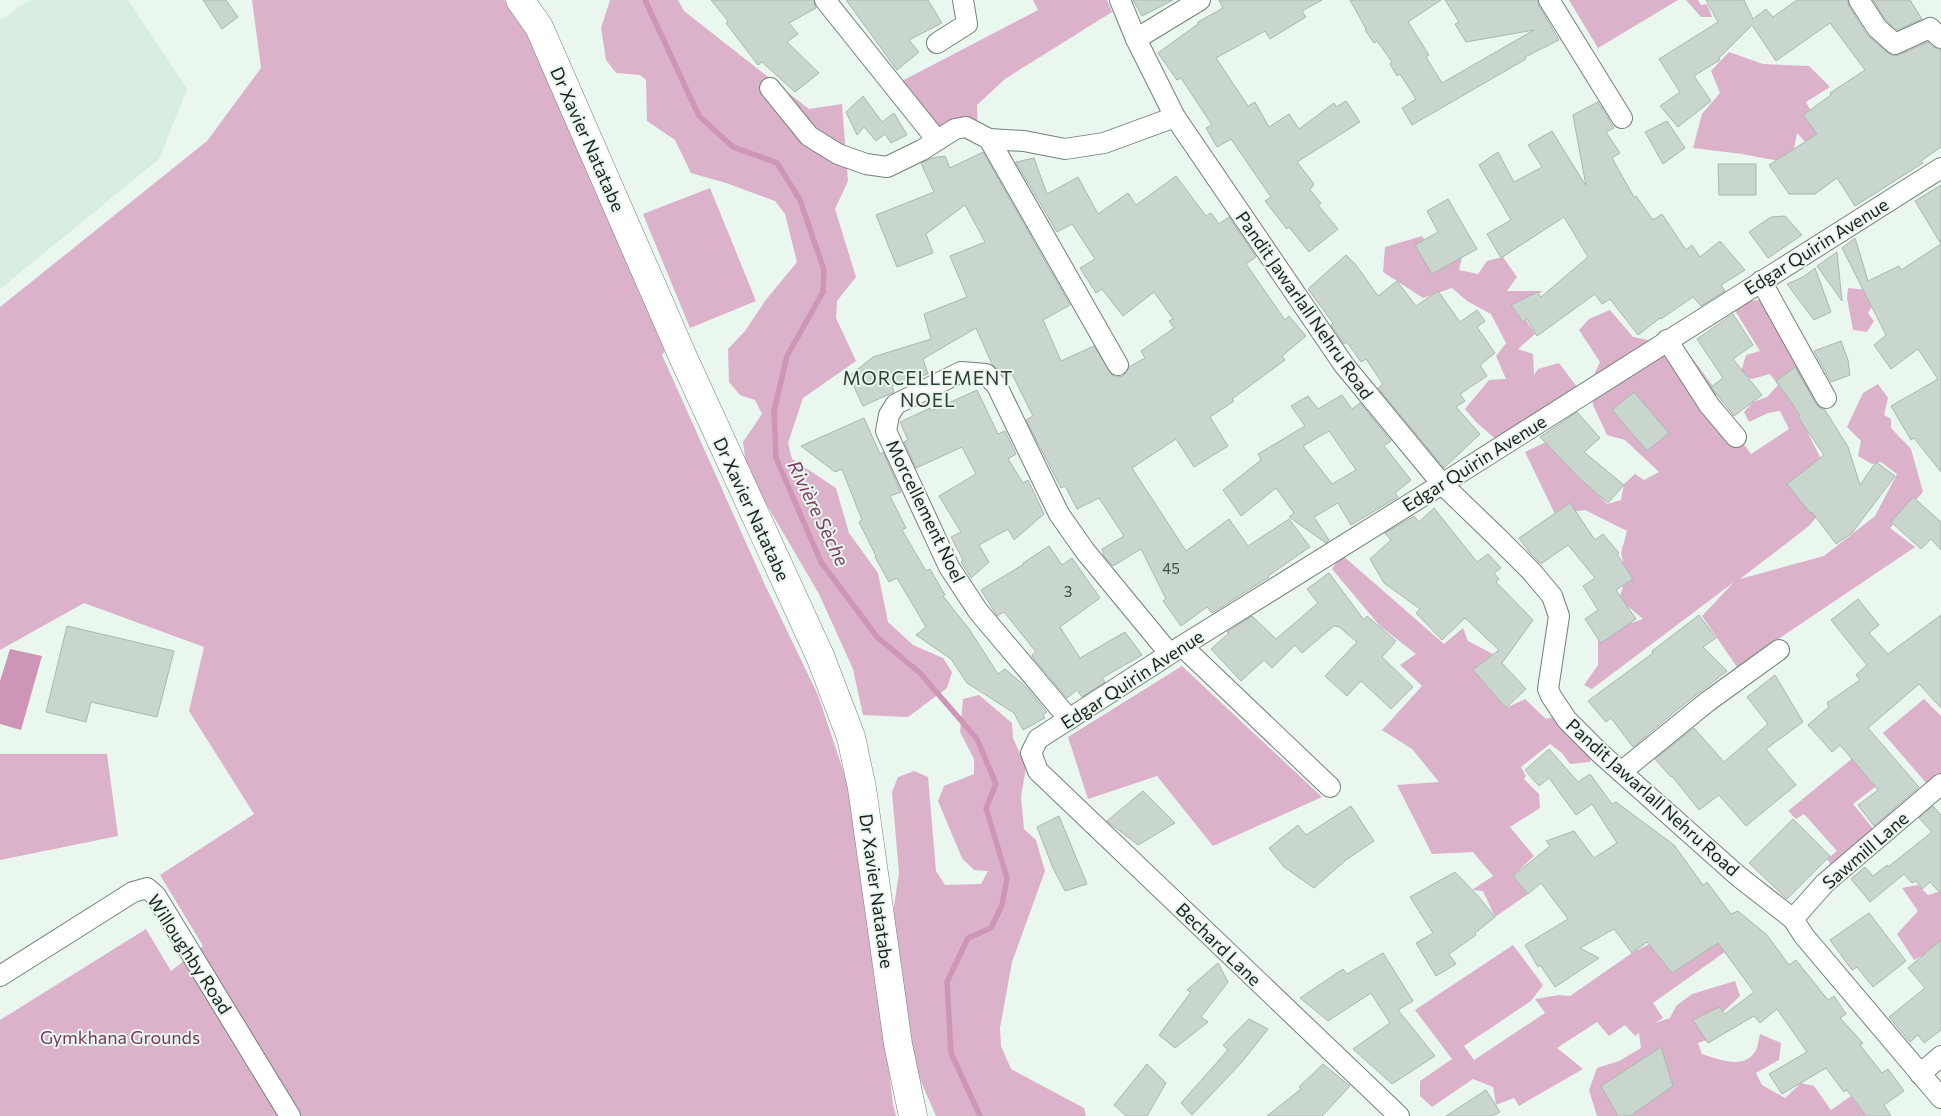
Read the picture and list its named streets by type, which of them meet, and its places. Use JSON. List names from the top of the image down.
{
  "streets": {
    "main road": ["Dr Xavier Natatabe"],
    "street": [
      "Edgar Quirin Avenue",
      "Pandit Jawarlall Nehru Road",
      "Morcellement Noel",
      "Sawmill Lane",
      "Bechard Lane",
      "Willoughby Road"
    ]
  },
  "crossings": [
    ["Edgar Quirin Avenue", "Pandit Jawarlall Nehru Road"],
    ["Edgar Quirin Avenue", "Morcellement Noel"],
    ["Edgar Quirin Avenue", "Bechard Lane"],
    ["Pandit Jawarlall Nehru Road", "Sawmill Lane"]
  ],
  "districts": ["MORCELLEMENT NOEL"],
  "water": ["Rivière Sèche"],
  "parks": ["Gymkhana Grounds"],
  "house_numbers": ["45", "3"]
}
